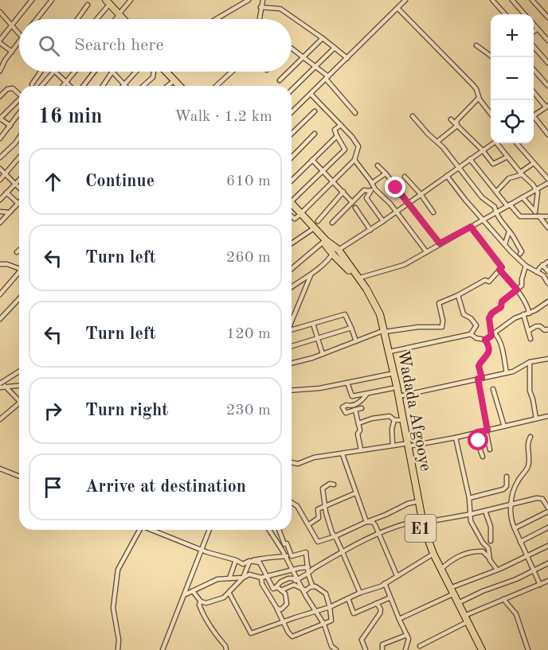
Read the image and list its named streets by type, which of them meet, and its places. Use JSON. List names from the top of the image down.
{
  "streets": {
    "highway": ["Wadada Afgooye", "E1"]
  },
  "page": {
    "map_buttons": ["+", "−"],
    "search": "Search here",
    "heading": ["16 min", "Walk · 1.2 km"],
    "list": [
      ["Continue", "610 m"],
      ["Turn left", "260 m"],
      ["Turn left", "120 m"],
      ["Turn right", "230 m"],
      "Arrive at destination"
    ]
  }
}
